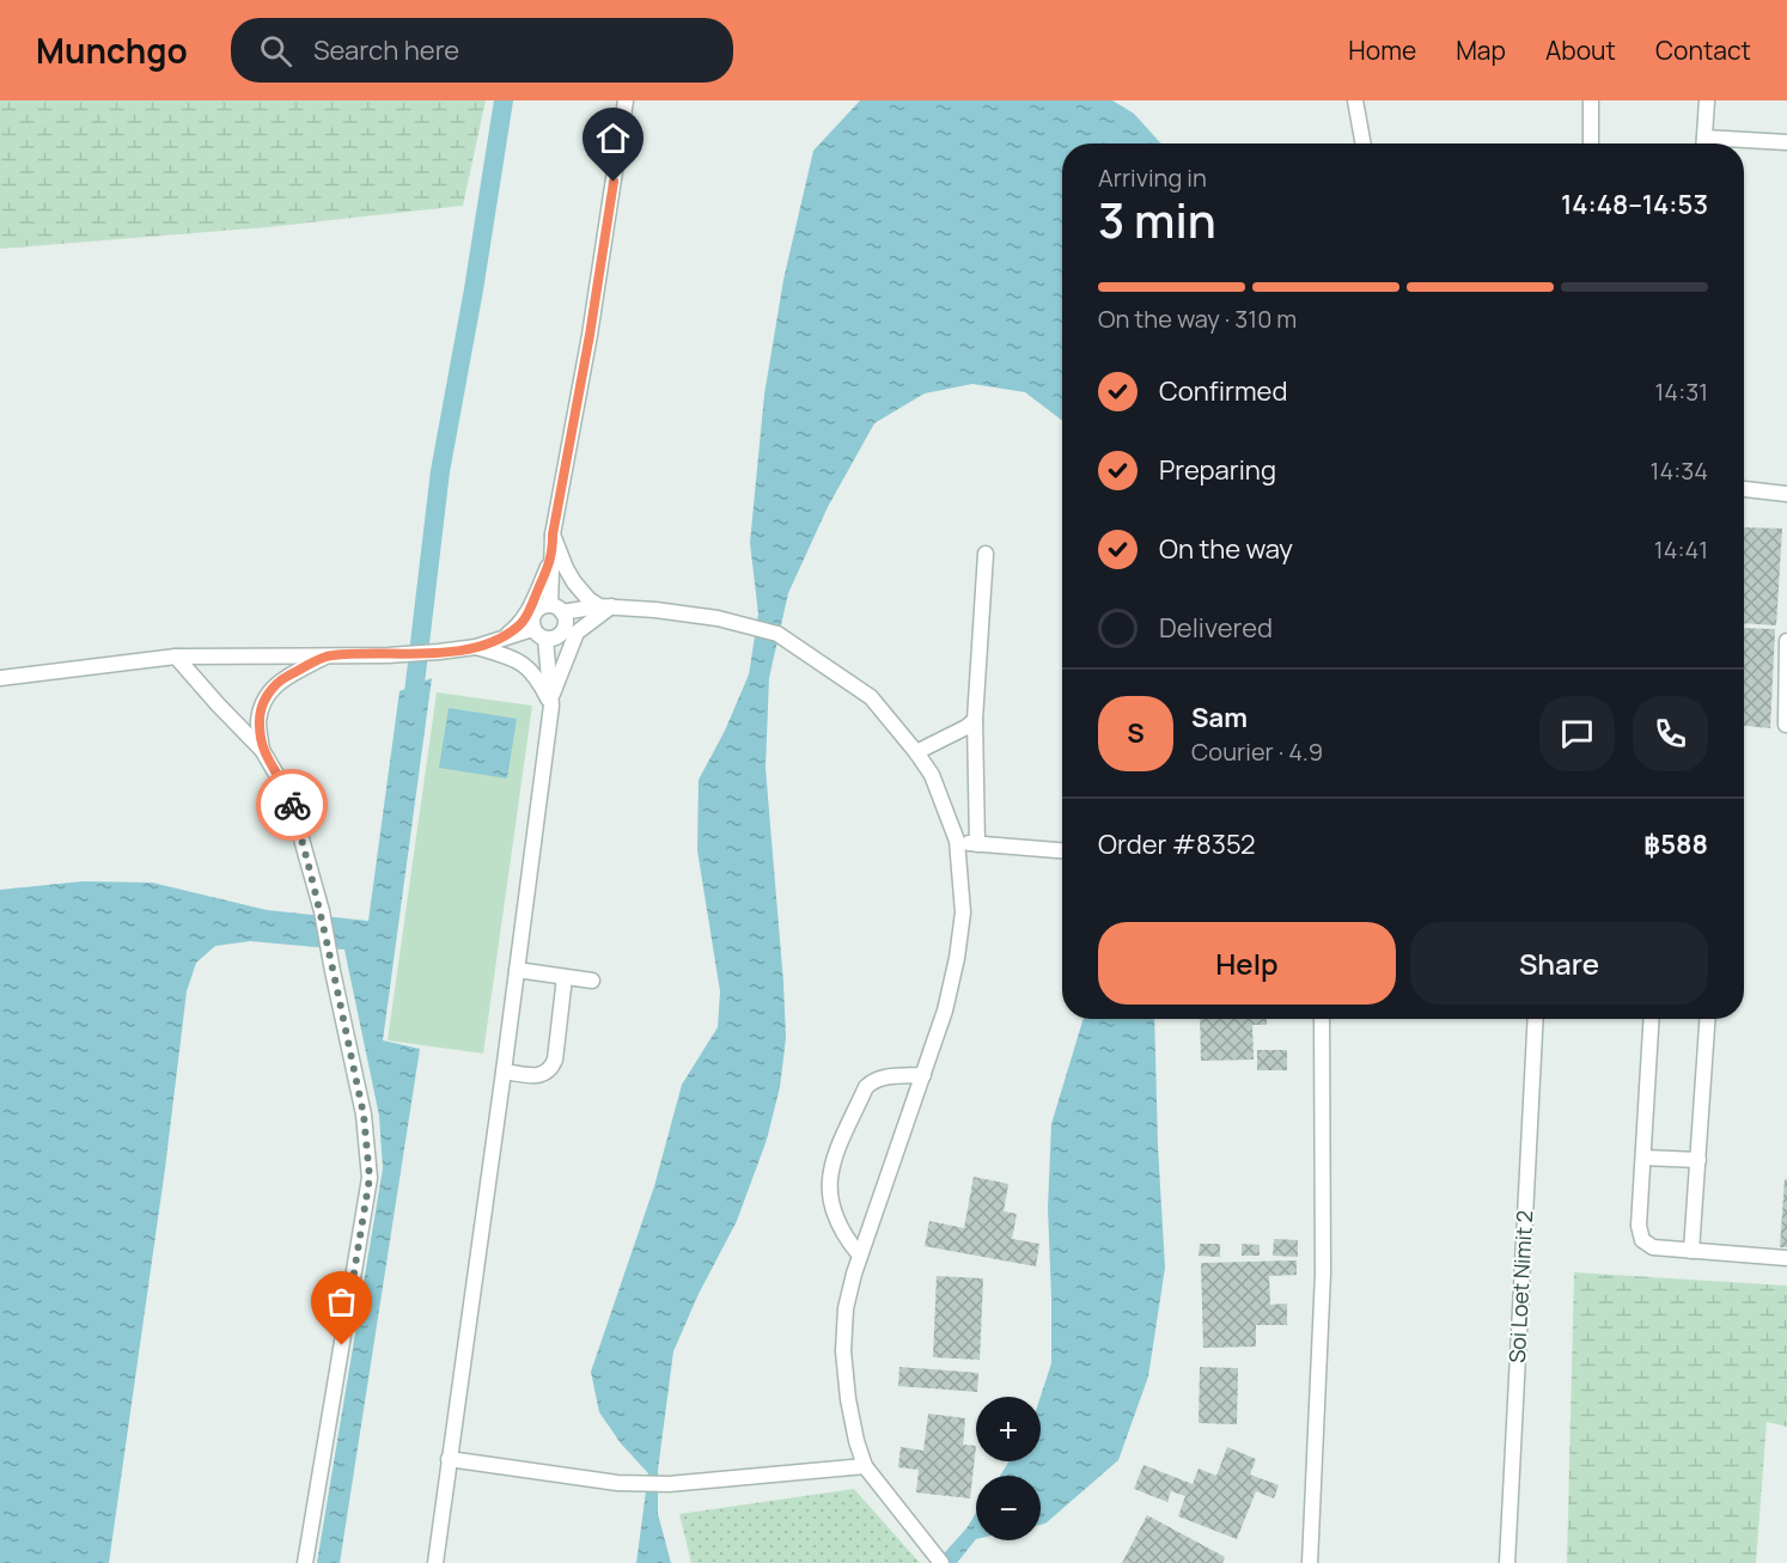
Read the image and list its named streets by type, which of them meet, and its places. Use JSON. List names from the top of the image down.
{
  "streets": {
    "street": ["Soi Loet Nimit 2"]
  },
  "page": {
    "header": "Munchgo",
    "search": "Search here",
    "nav": [
      "Home",
      "Map",
      "About",
      "Contact"
    ],
    "heading": ["3 min", "Arriving in", "14:48–14:53"],
    "panel": [
      "Sam",
      "Courier · 4.9",
      "Order #8352",
      "฿588"
    ],
    "bar": "On the way · 310 m",
    "list": [
      ["Confirmed", "14:31"],
      ["Preparing", "14:34"],
      ["On the way", "14:41"],
      "Delivered"
    ],
    "round": "S",
    "buttons": ["Help", "Share"],
    "map_buttons": ["+", "−"]
  }
}
